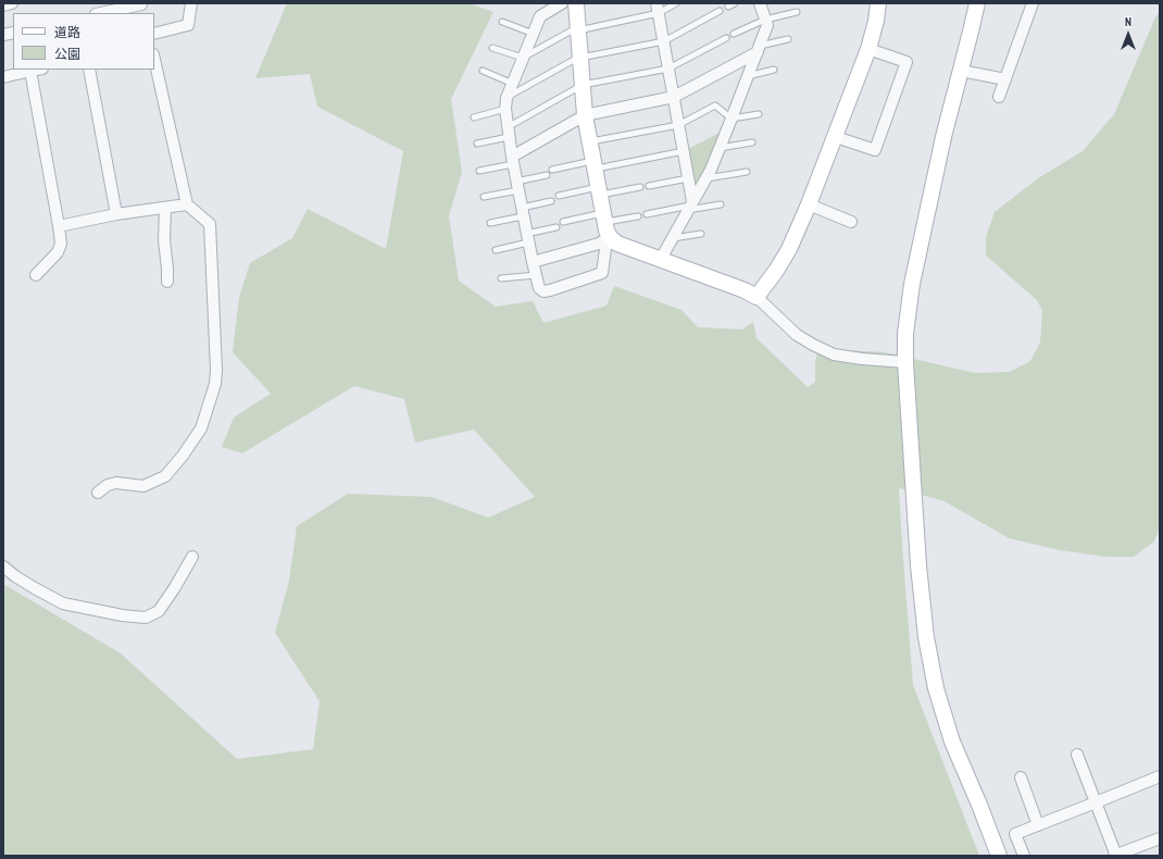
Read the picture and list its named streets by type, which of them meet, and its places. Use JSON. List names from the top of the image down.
{
  "legend": ["道路", "公園"],
  "north": "top"
}
